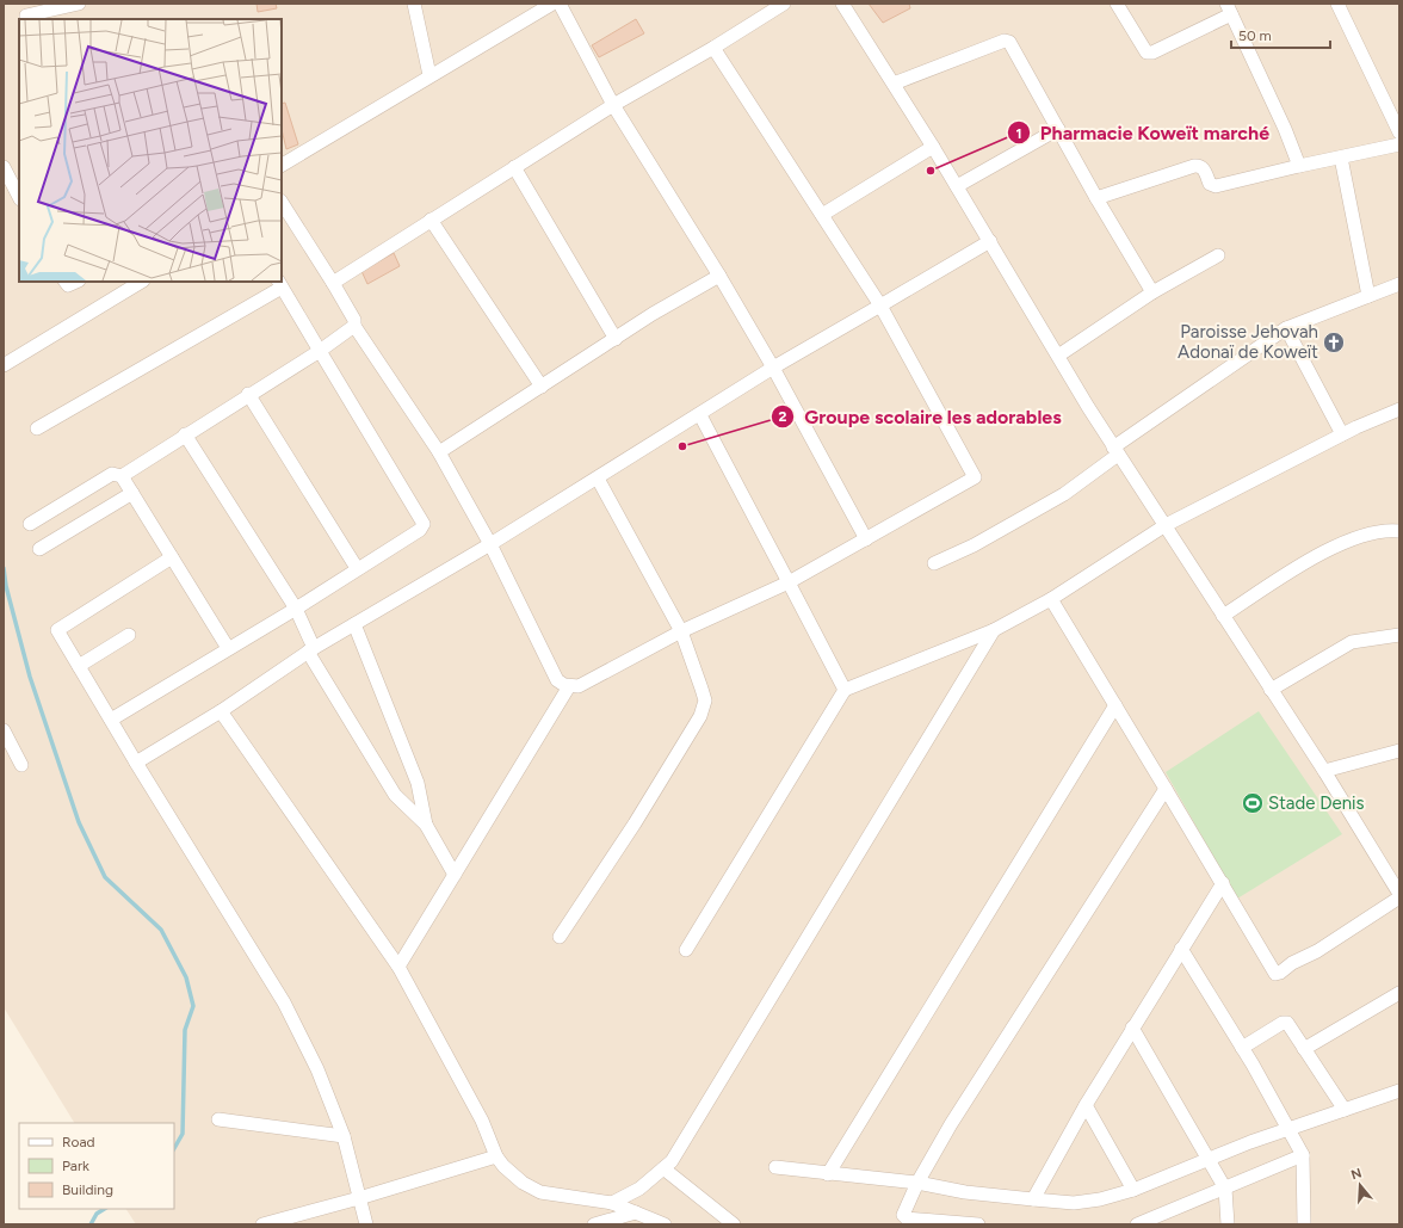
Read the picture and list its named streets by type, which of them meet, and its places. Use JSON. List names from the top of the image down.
{
  "places": {
    "other": ["Pharmacie Koweït marché", "Groupe scolaire les adorables"],
    "church": ["Paroisse Jehovah Adonaï de Koweït"],
    "sports": ["Stade Denis"]
  },
  "legend": ["Road", "Park", "Building"],
  "scale_bar": "50 m",
  "north": "top"
}
